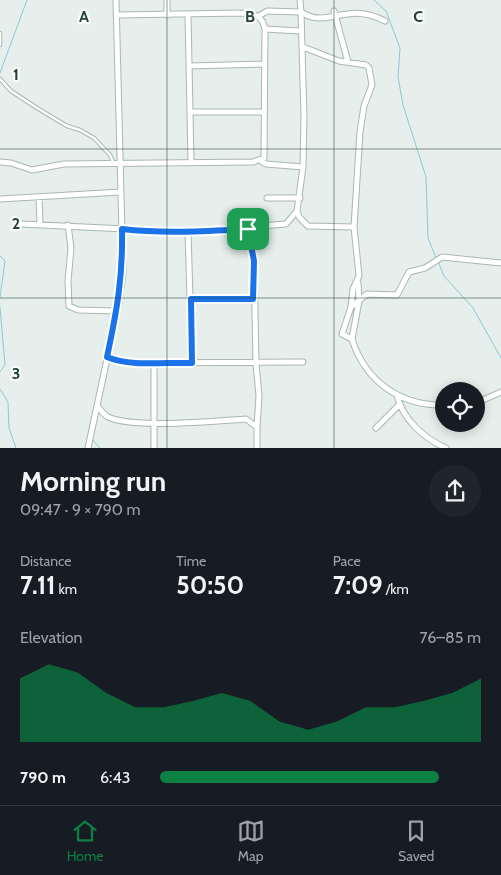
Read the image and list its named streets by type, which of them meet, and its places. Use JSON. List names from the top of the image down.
{
  "page": {
    "heading": ["Morning run", "09:47 · 9 × 790 m"],
    "stats": [
      ["Distance", "7.11 km"],
      ["Time", "50:50"],
      ["Pace", "7:09 /km"]
    ],
    "chart": ["Elevation", "76–85 m"],
    "list": [
      {
        "name": "790 m",
        "note": "6:43"
      }
    ],
    "tabs": ["Home", "Map", "Saved"]
  },
  "grid": {
    "columns": ["A", "B", "C"],
    "rows": ["1", "2", "3"]
  }
}
